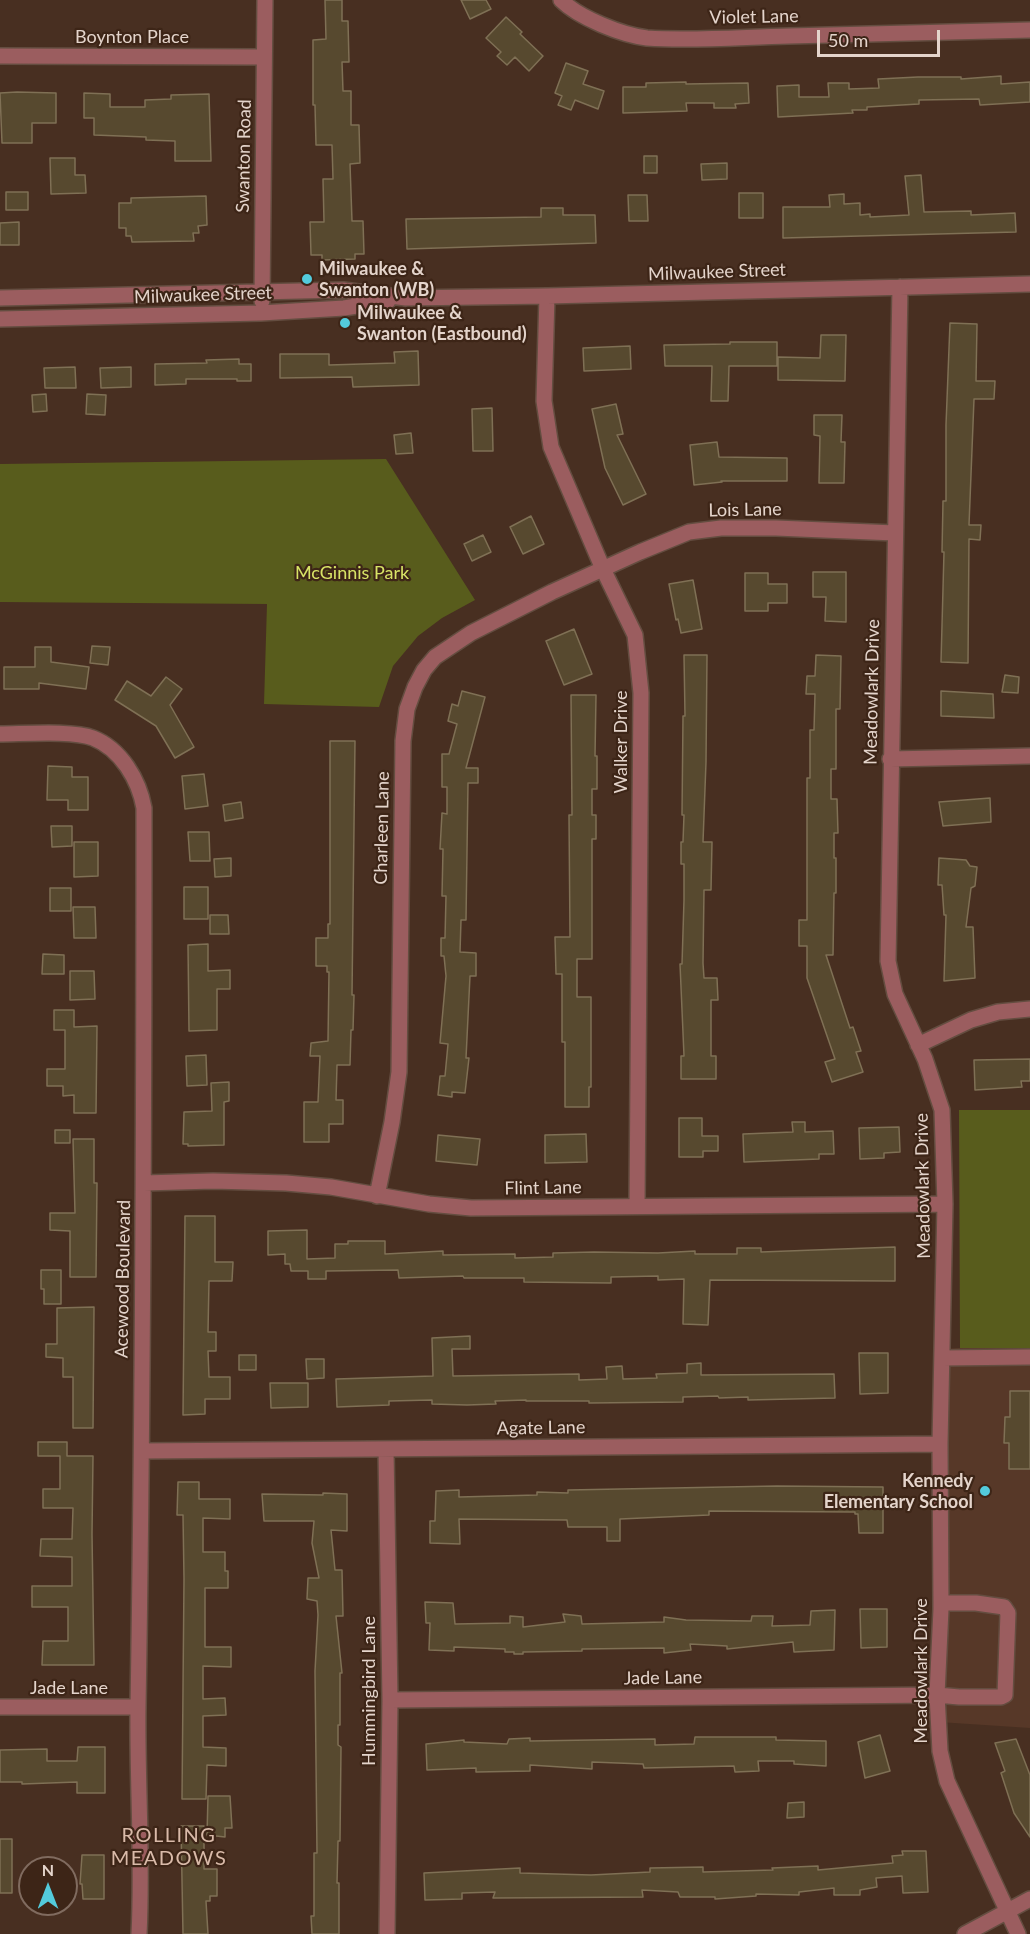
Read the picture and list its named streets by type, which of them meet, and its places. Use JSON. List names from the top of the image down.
{
  "streets": {
    "street": [
      "Violet Lane",
      "Boynton Place",
      "Swanton Road",
      "Milwaukee Street",
      "Lois Lane",
      "Meadowlark Drive",
      "Walker Drive",
      "Charleen Lane",
      "Flint Lane",
      "Acewood Boulevard",
      "Agate Lane",
      "Jade Lane",
      "Hummingbird Lane"
    ]
  },
  "crossings": [
    ["Boynton Place", "Swanton Road"],
    ["Swanton Road", "Milwaukee Street"],
    ["Milwaukee Street", "Meadowlark Drive"],
    ["Milwaukee Street", "Walker Drive"],
    ["Lois Lane", "Meadowlark Drive"],
    ["Lois Lane", "Walker Drive"],
    ["Lois Lane", "Charleen Lane"],
    ["Meadowlark Drive", "Flint Lane"],
    ["Meadowlark Drive", "Agate Lane"],
    ["Meadowlark Drive", "Jade Lane"],
    ["Walker Drive", "Charleen Lane"],
    ["Walker Drive", "Flint Lane"],
    ["Charleen Lane", "Flint Lane"],
    ["Flint Lane", "Acewood Boulevard"],
    ["Acewood Boulevard", "Agate Lane"],
    ["Acewood Boulevard", "Jade Lane"],
    ["Agate Lane", "Hummingbird Lane"],
    ["Jade Lane", "Hummingbird Lane"]
  ],
  "districts": ["ROLLING MEADOWS"],
  "parks": ["McGinnis Park"],
  "places": ["Milwaukee & Swanton (WB)", "Milwaukee & Swanton (Eastbound)", "Kennedy Elementary School"],
  "scale_bar": "50 m",
  "north": "top"
}
